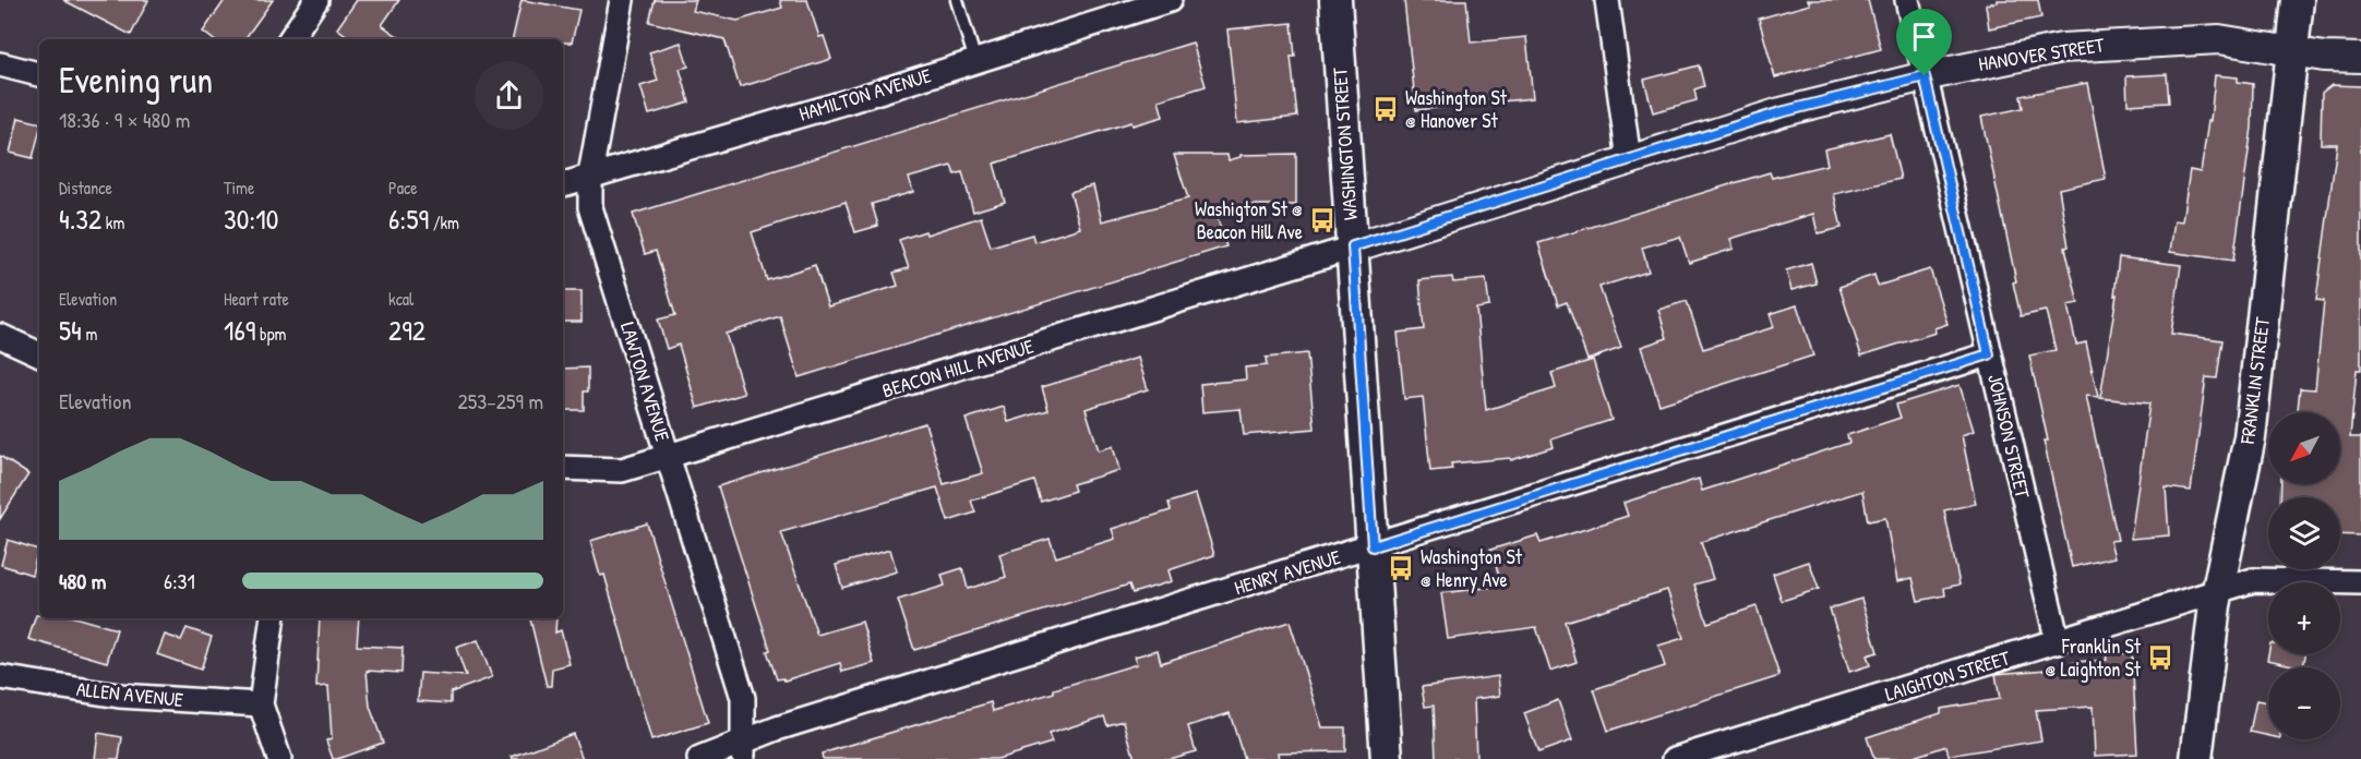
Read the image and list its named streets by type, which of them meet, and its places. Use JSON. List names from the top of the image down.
{
  "streets": {
    "main road": ["WASHINGTON STREET", "FRANKLIN STREET"],
    "street": [
      "HANOVER STREET",
      "HAMILTON AVENUE",
      "BEACON HILL AVENUE",
      "LAWTON AVENUE",
      "JOHNSON STREET",
      "HENRY AVENUE",
      "LAIGHTON STREET",
      "ALLEN AVENUE"
    ]
  },
  "crossings": [
    ["HANOVER STREET", "WASHINGTON STREET"],
    ["HANOVER STREET", "BEACON HILL AVENUE"],
    ["HANOVER STREET", "FRANKLIN STREET"],
    ["HANOVER STREET", "JOHNSON STREET"],
    ["HAMILTON AVENUE", "LAWTON AVENUE"],
    ["WASHINGTON STREET", "BEACON HILL AVENUE"],
    ["WASHINGTON STREET", "HENRY AVENUE"],
    ["BEACON HILL AVENUE", "LAWTON AVENUE"],
    ["FRANKLIN STREET", "LAIGHTON STREET"],
    ["LAWTON AVENUE", "HENRY AVENUE"],
    ["JOHNSON STREET", "HENRY AVENUE"],
    ["JOHNSON STREET", "LAIGHTON STREET"]
  ],
  "places": {
    "bus stop": [
      "Washington St @ Hanover St",
      "Washigton St @ Beacon Hill Ave",
      "Washington St @ Henry Ave",
      "Franklin St @ Laighton St"
    ]
  },
  "north": "bottom left",
  "page": {
    "heading": ["Evening run", "18:36 · 9 × 480 m"],
    "stats": [
      ["Distance", "4.32 km"],
      ["Time", "30:10"],
      ["Pace", "6:59 /km"],
      ["Elevation", "54 m"],
      ["Heart rate", "169 bpm"],
      ["kcal", "292"]
    ],
    "chart": ["Elevation", "253–259 m"],
    "map_buttons": ["+", "−"],
    "list": [
      {
        "name": "480 m",
        "note": "6:31"
      }
    ]
  }
}
